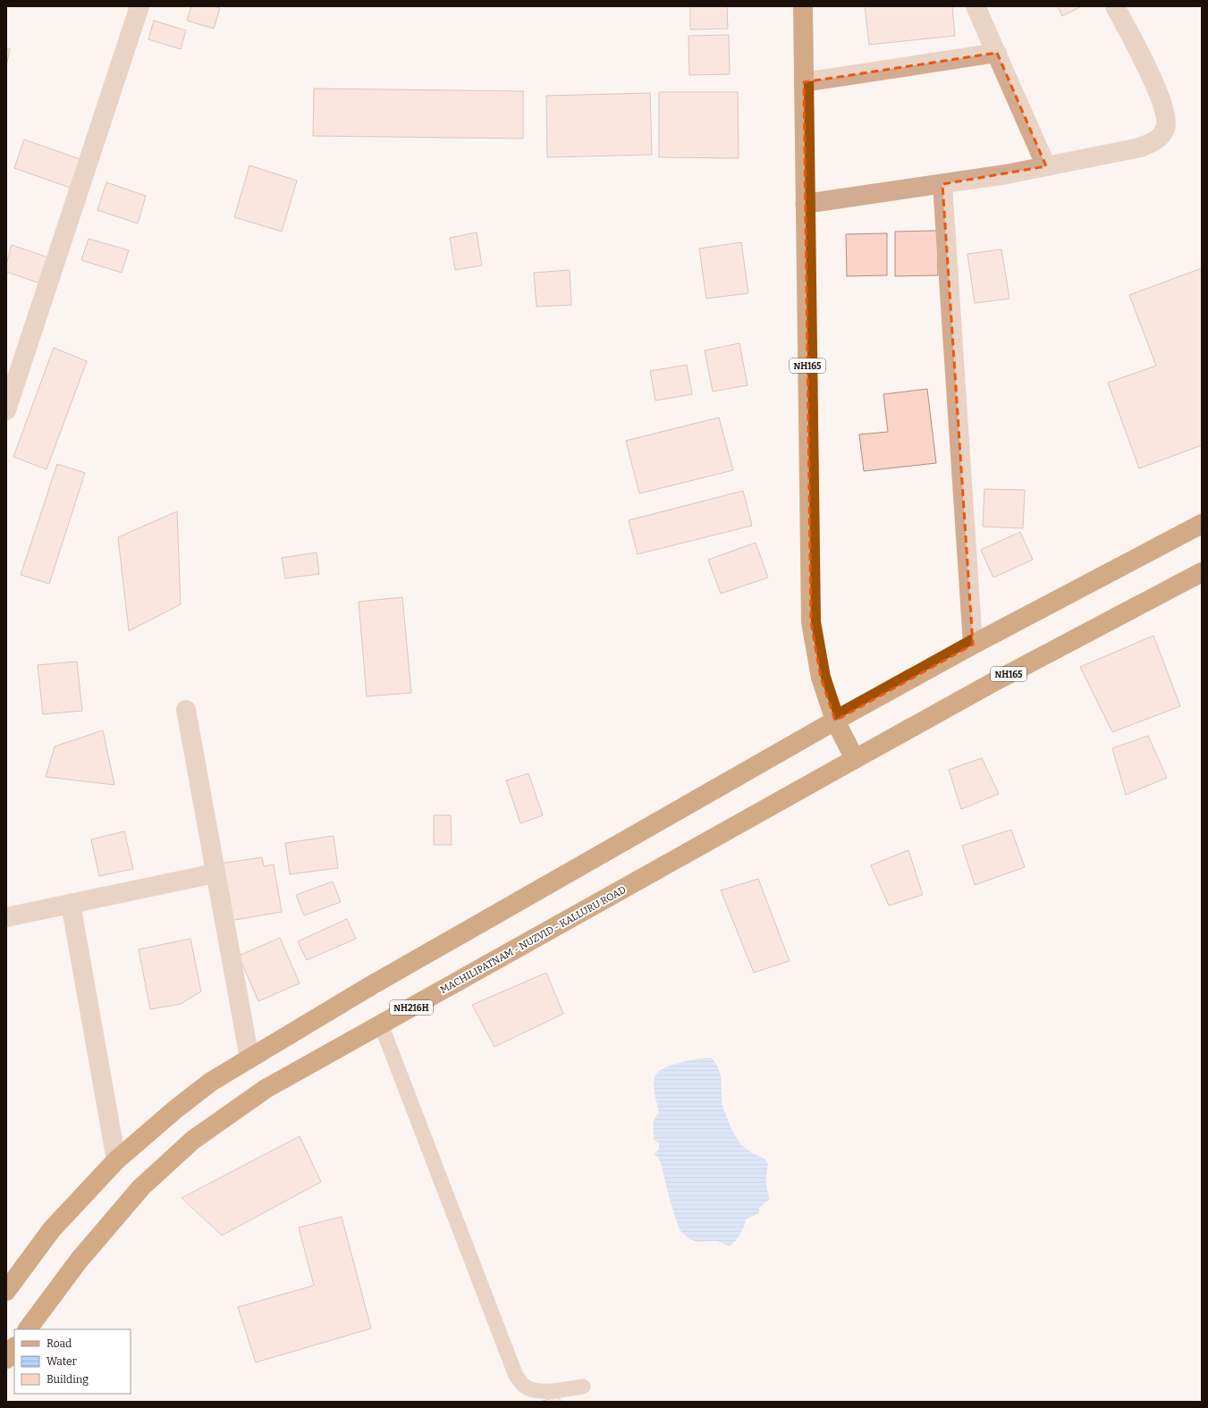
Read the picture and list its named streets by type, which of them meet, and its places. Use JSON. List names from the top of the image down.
{
  "streets": {
    "highway": ["NH165", "MACHILIPATNAM - NUZVID - KALLURU ROAD", "NH216H"]
  },
  "crossings": [
    ["NH165", "MACHILIPATNAM - NUZVID - KALLURU ROAD"]
  ],
  "legend": ["Road", "Water", "Building"]
}
